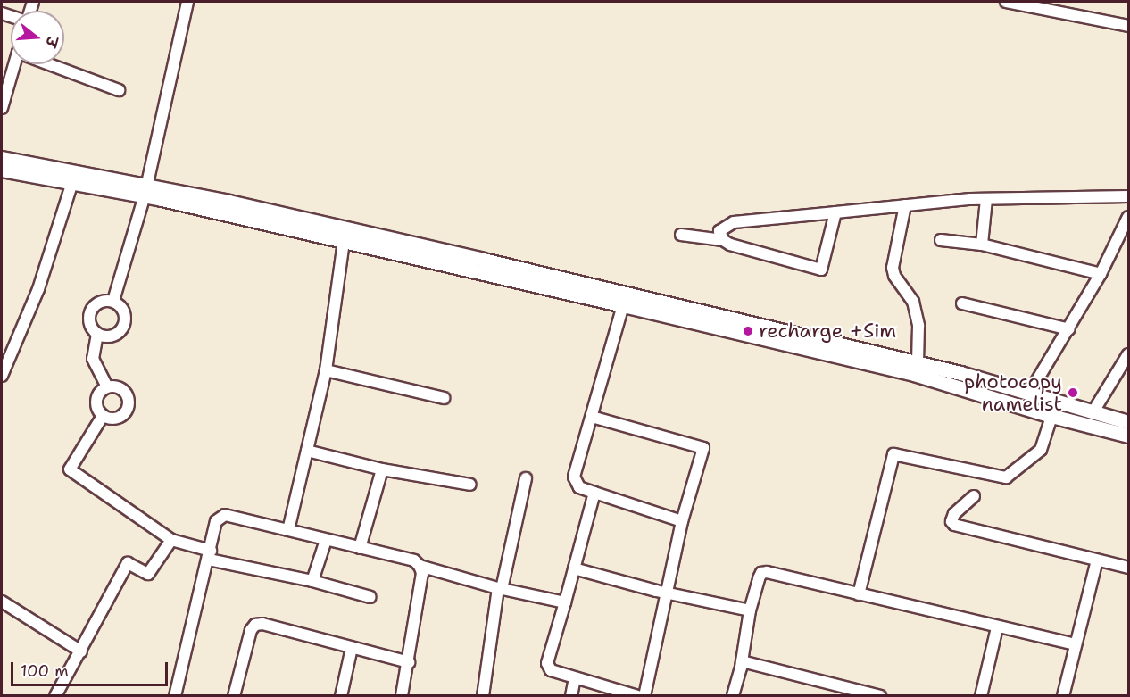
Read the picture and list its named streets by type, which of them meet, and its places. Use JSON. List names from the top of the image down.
{
  "places": ["recharge +Sim", "photocopy namelist"],
  "scale_bar": "100 m",
  "north": "right"
}
